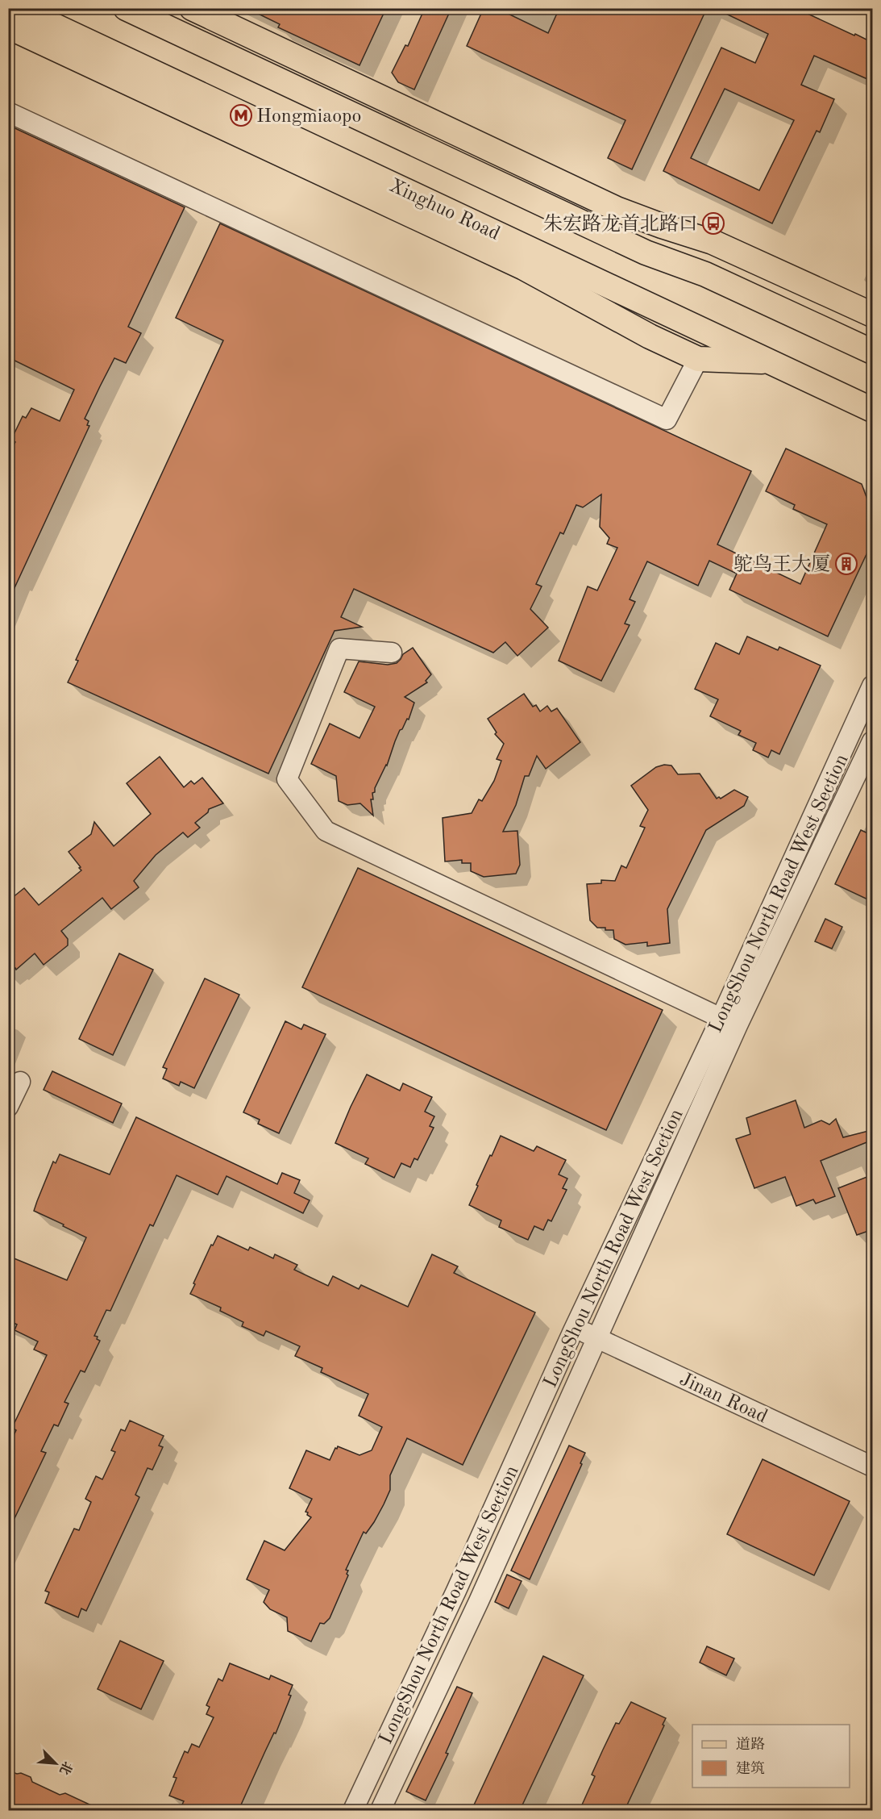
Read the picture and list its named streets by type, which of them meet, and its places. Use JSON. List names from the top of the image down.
{
  "streets": {
    "main road": ["Xinghuo Road"],
    "street": ["LongShou North Road West Section", "Jinan Road"]
  },
  "crossings": [
    ["LongShou North Road West Section", "Jinan Road"]
  ],
  "places": {
    "metro station": ["Hongmiaopo"],
    "bus stop": ["朱宏路龙首北路口"],
    "building": ["鸵鸟王大厦"]
  },
  "legend": ["道路", "建筑"],
  "north": "bottom right"
}
